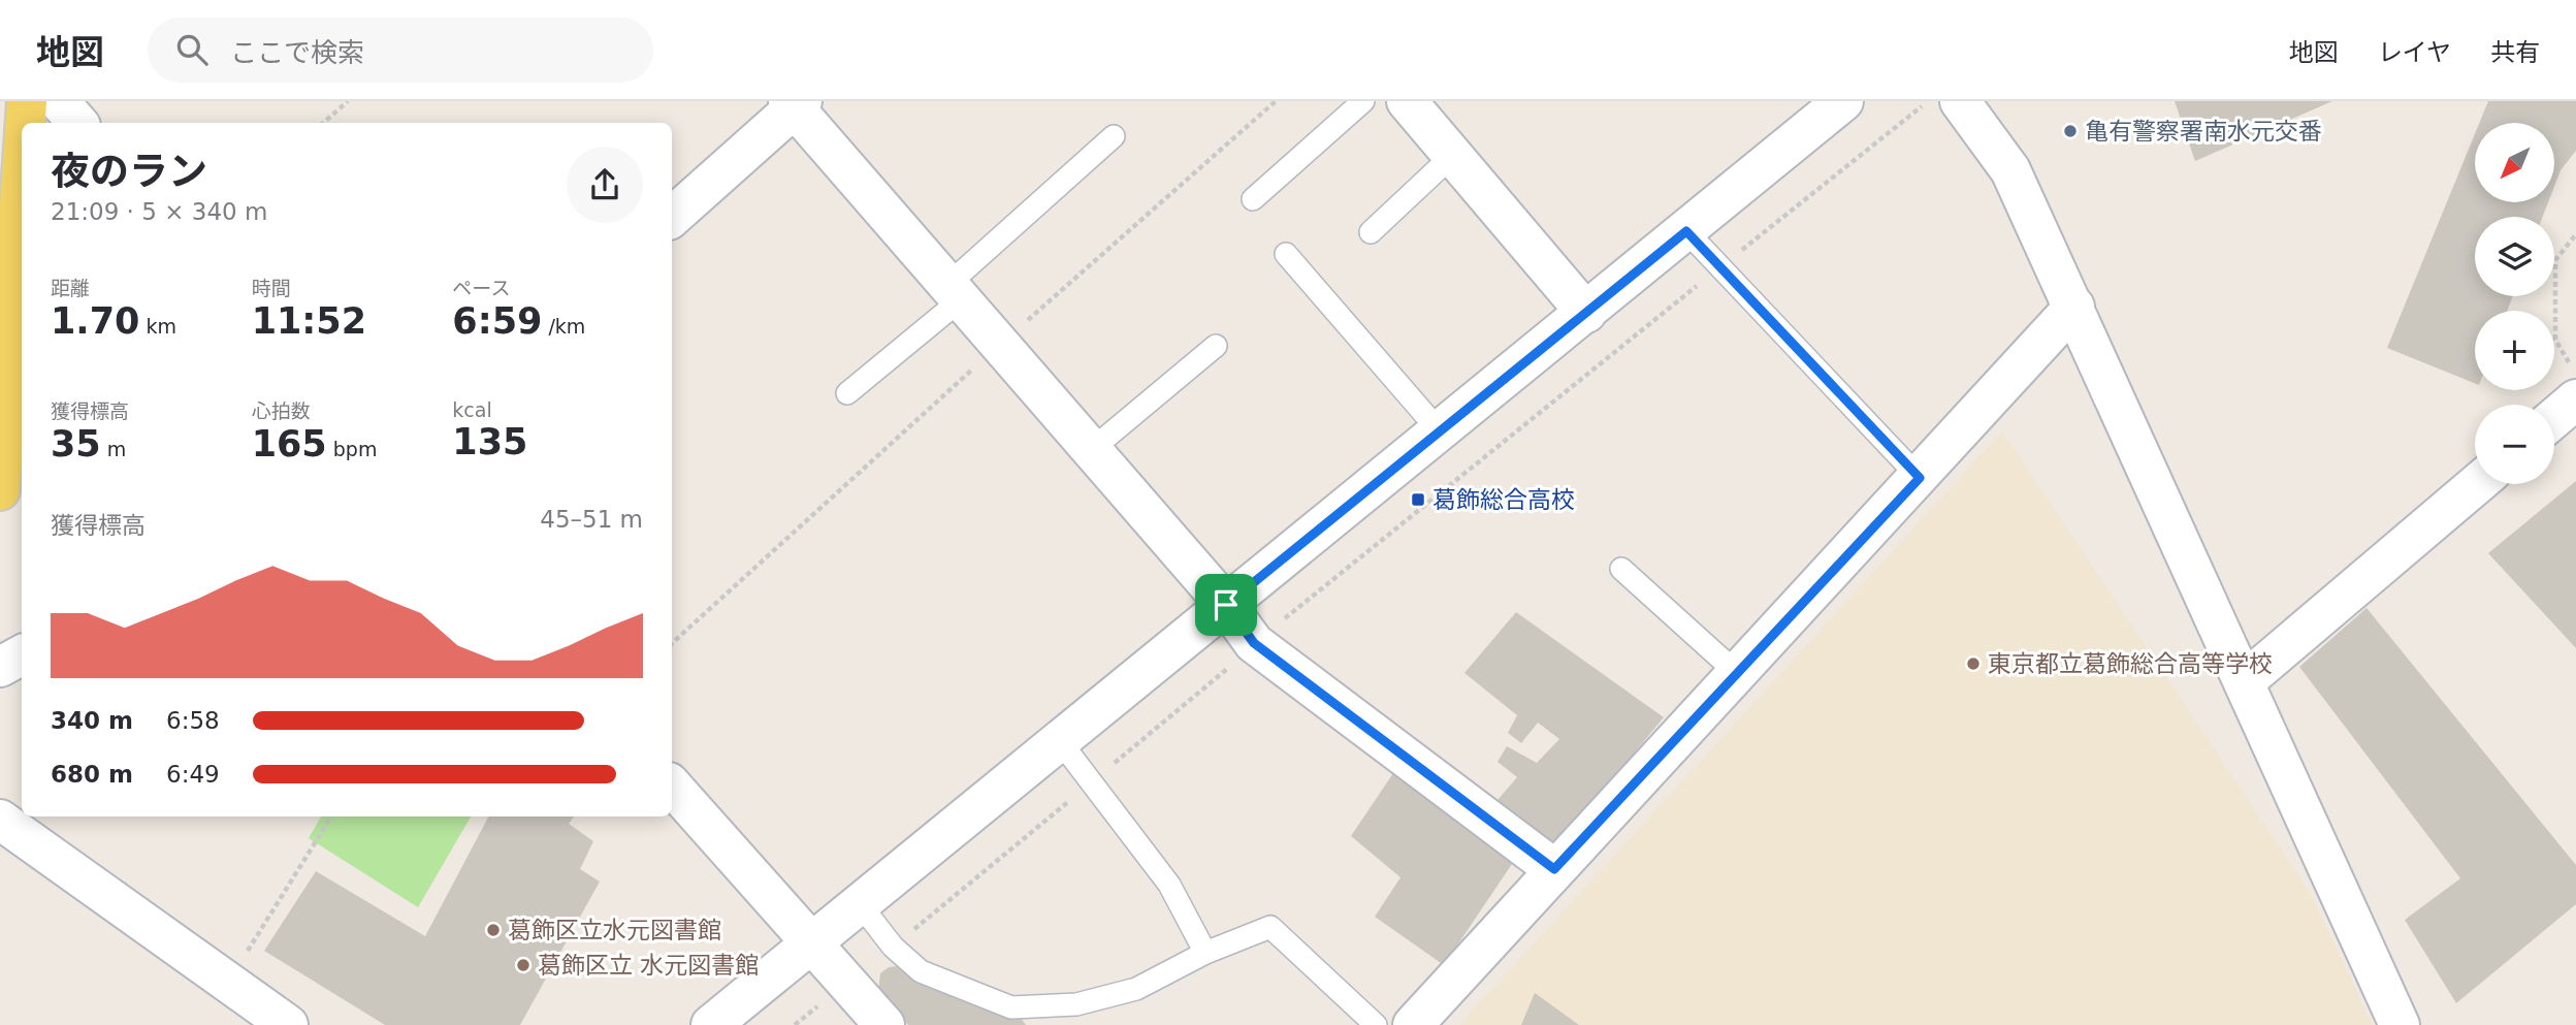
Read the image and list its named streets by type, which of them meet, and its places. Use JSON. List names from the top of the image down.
{
  "places": {
    "other": [
      "亀有警察署南水元交番",
      "東京都立葛飾総合高等学校",
      "葛飾区立水元図書館",
      "葛飾区立 水元図書館"
    ],
    "transit": ["葛飾総合高校"]
  },
  "north": "bottom left",
  "page": {
    "header": "地図",
    "search": "ここで検索",
    "nav": ["地図", "レイヤ", "共有"],
    "map_buttons": ["+", "−"],
    "heading": ["夜のラン", "21:09 · 5 × 340 m"],
    "stats": [
      ["距離", "1.70 km"],
      ["時間", "11:52"],
      ["ペース", "6:59 /km"],
      ["獲得標高", "35 m"],
      ["心拍数", "165 bpm"],
      ["kcal", "135"]
    ],
    "chart": ["獲得標高", "45–51 m"],
    "list": [
      {
        "name": "340 m",
        "note": "6:58"
      },
      {
        "name": "680 m",
        "note": "6:49"
      }
    ]
  }
}
